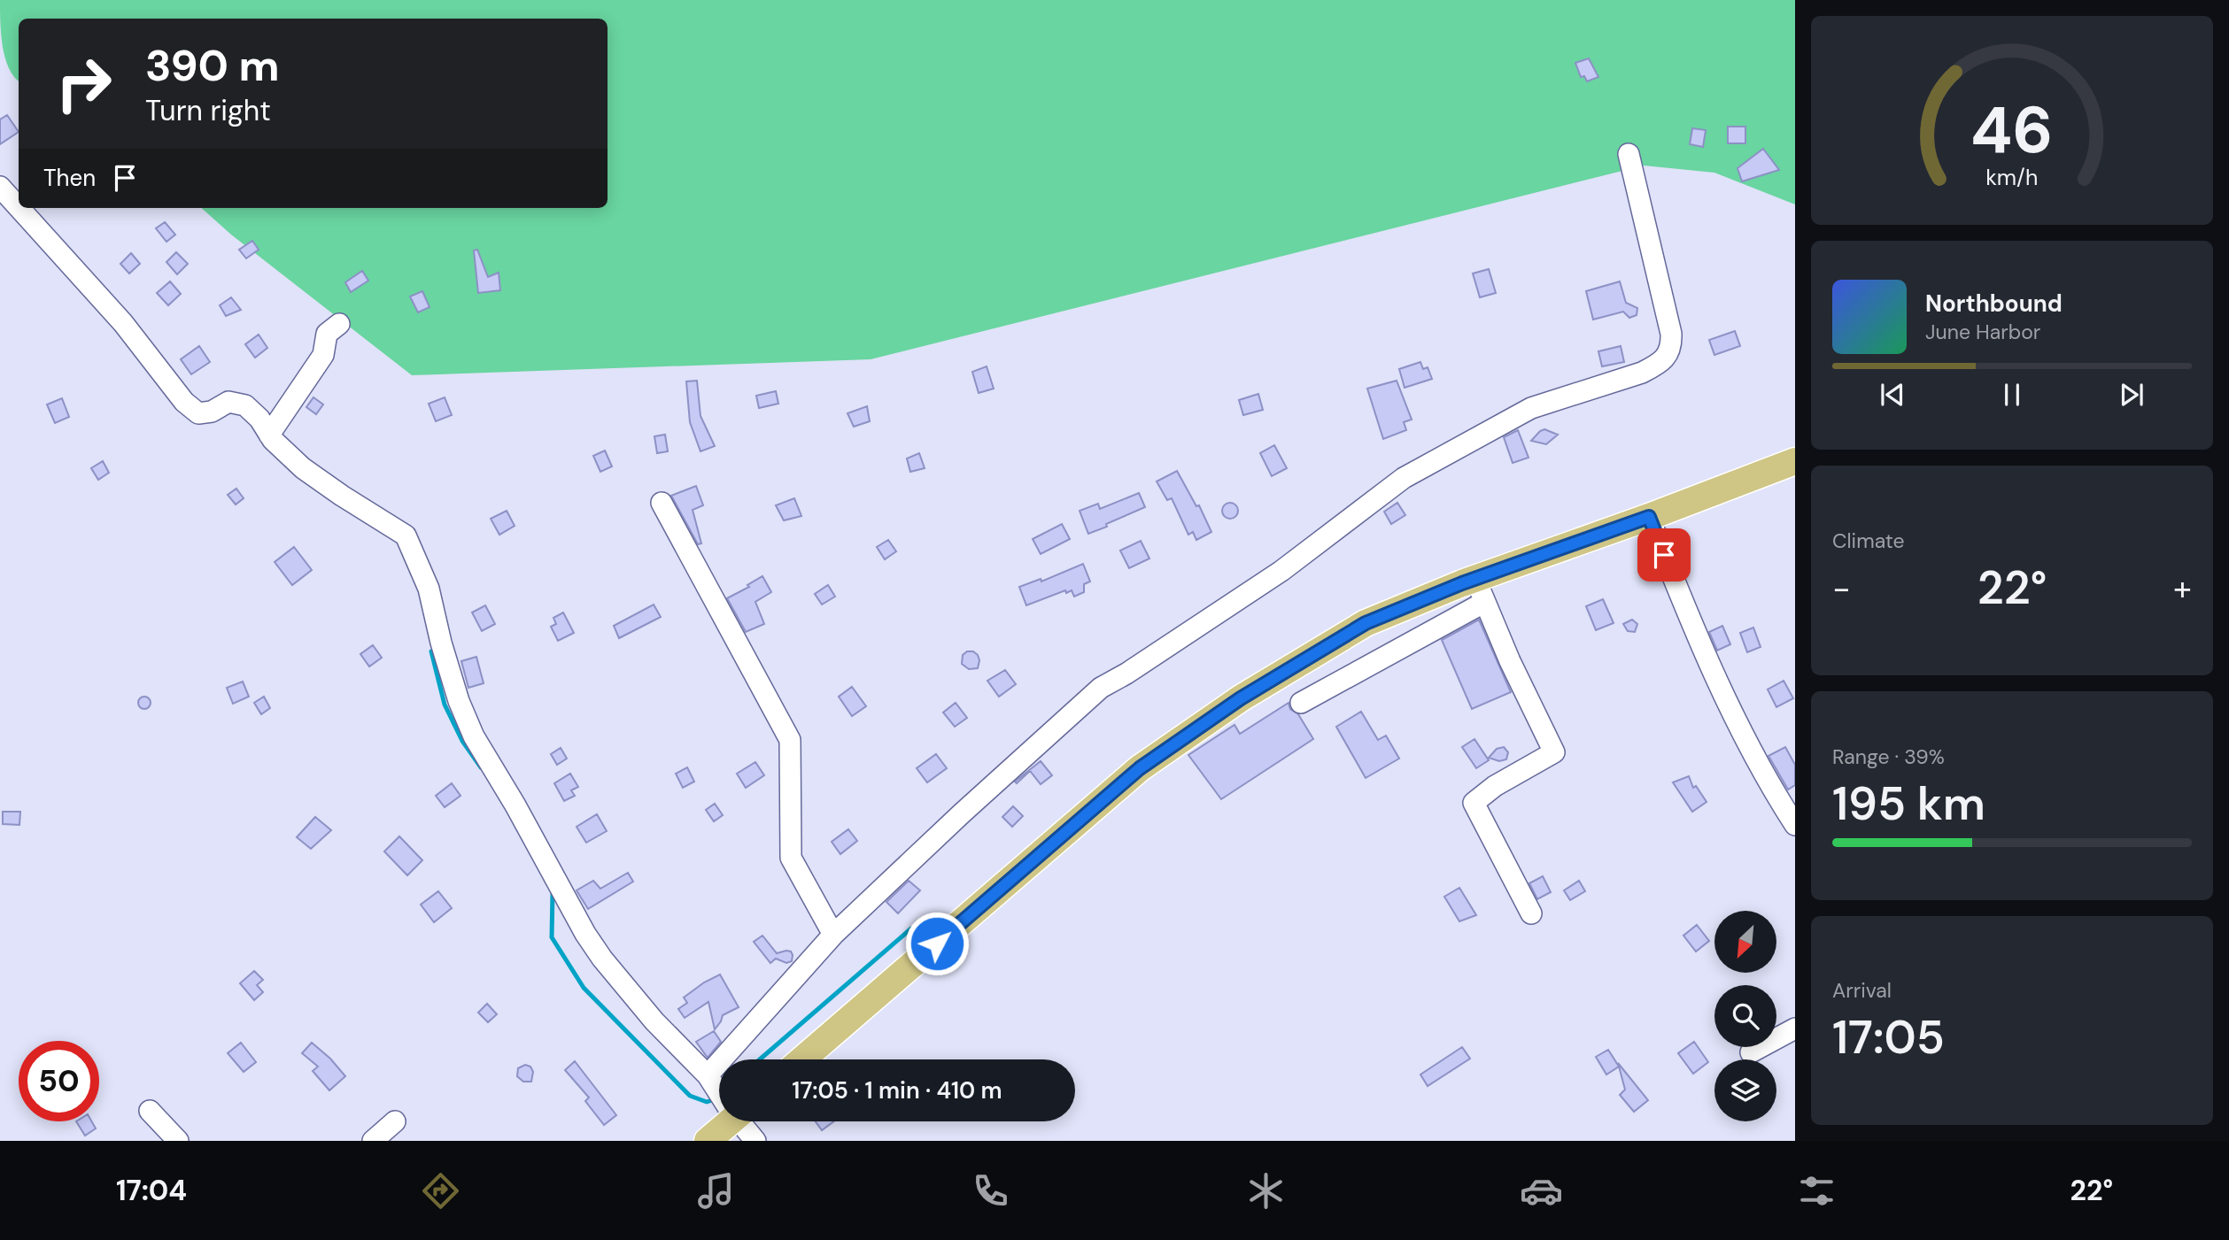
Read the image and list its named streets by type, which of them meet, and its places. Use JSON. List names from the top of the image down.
{
  "north": "bottom left",
  "page": {
    "turn": ["390 m", "Turn right"],
    "then": "Then",
    "song": ["Northbound", "June Harbor"],
    "tile": [
      "Climate",
      ["Range · 39%", "195 km"],
      ["Arrival", "17:05"]
    ],
    "heat": ["−", "22°", "+"],
    "limit": "50",
    "trip": "17:05 · 1 min · 410 m",
    "tabs": ["17:04", "22°"],
    "gauge": ["46", "km/h"]
  }
}
